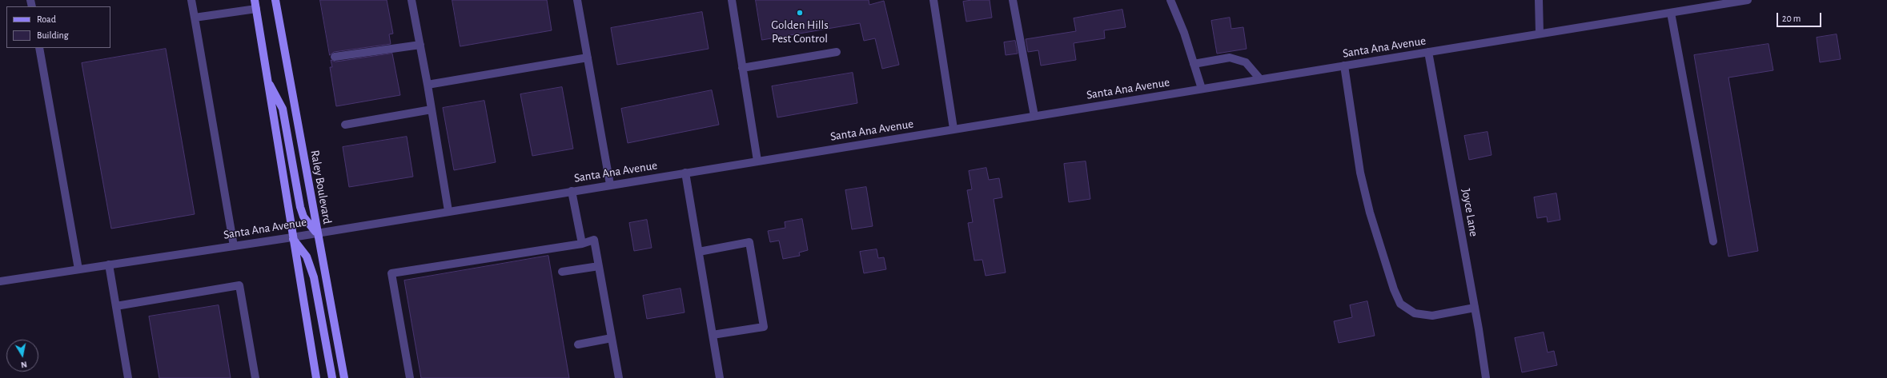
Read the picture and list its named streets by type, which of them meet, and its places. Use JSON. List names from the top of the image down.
{
  "streets": {
    "street": ["Santa Ana Avenue", "Raley Boulevard", "Joyce Lane"]
  },
  "crossings": [
    ["Santa Ana Avenue", "Raley Boulevard"],
    ["Santa Ana Avenue", "Joyce Lane"]
  ],
  "places": ["Golden Hills Pest Control"],
  "legend": ["Road", "Building"],
  "scale_bar": "20 m",
  "north": "bottom"
}
